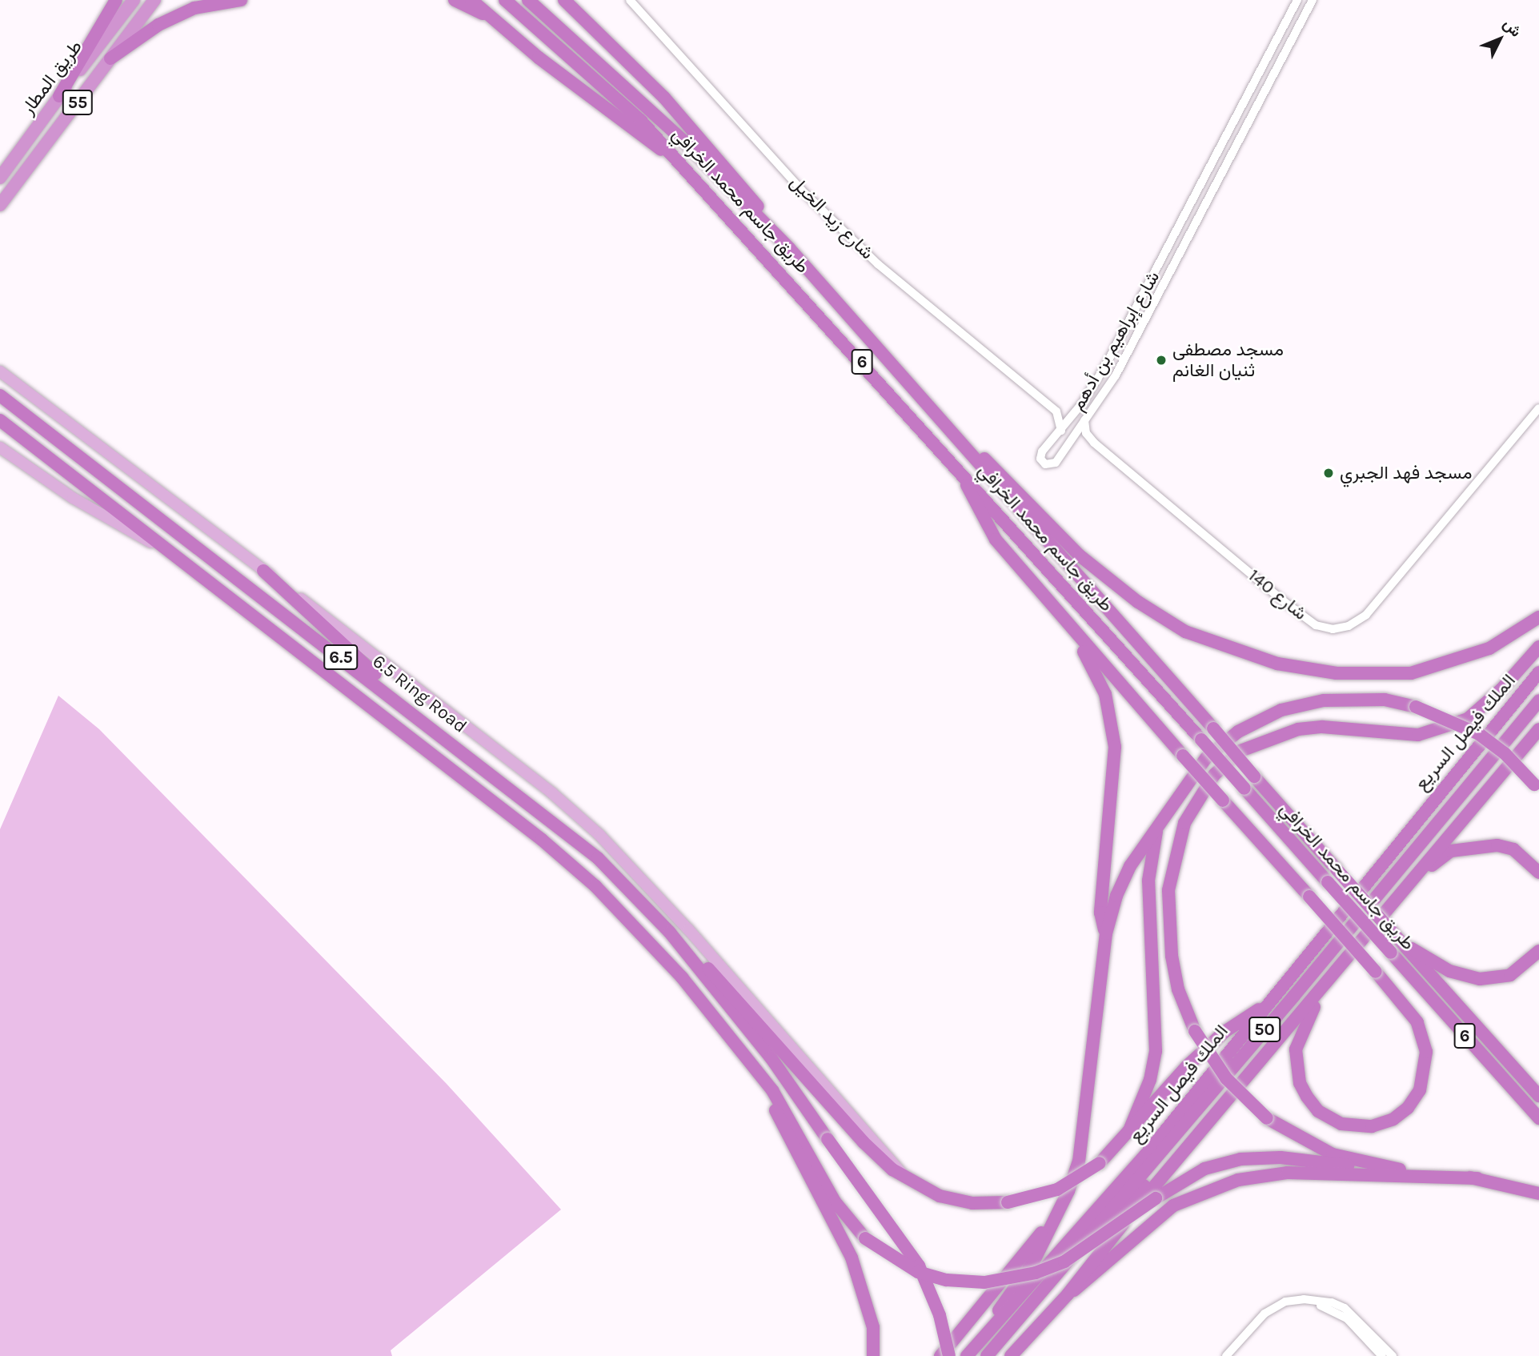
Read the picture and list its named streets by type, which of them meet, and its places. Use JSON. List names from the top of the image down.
{
  "streets": {
    "highway": [
      "طريق المطار",
      "55",
      "طريق جاسم محمد الخرافي",
      "6",
      "6.5",
      "6.5 Ring Road",
      "الملك فيصل السريع",
      "50"
    ],
    "street": ["شارع زيد الخيل", "شارع إبراهيم بن أدهم", "شارع 140"]
  },
  "crossings": [
    ["شارع إبراهيم بن أدهم", "شارع 140"]
  ],
  "places": ["مسجد مصطفى ثنيان الغانم", "مسجد فهد الجبري"],
  "north": "top right"
}
